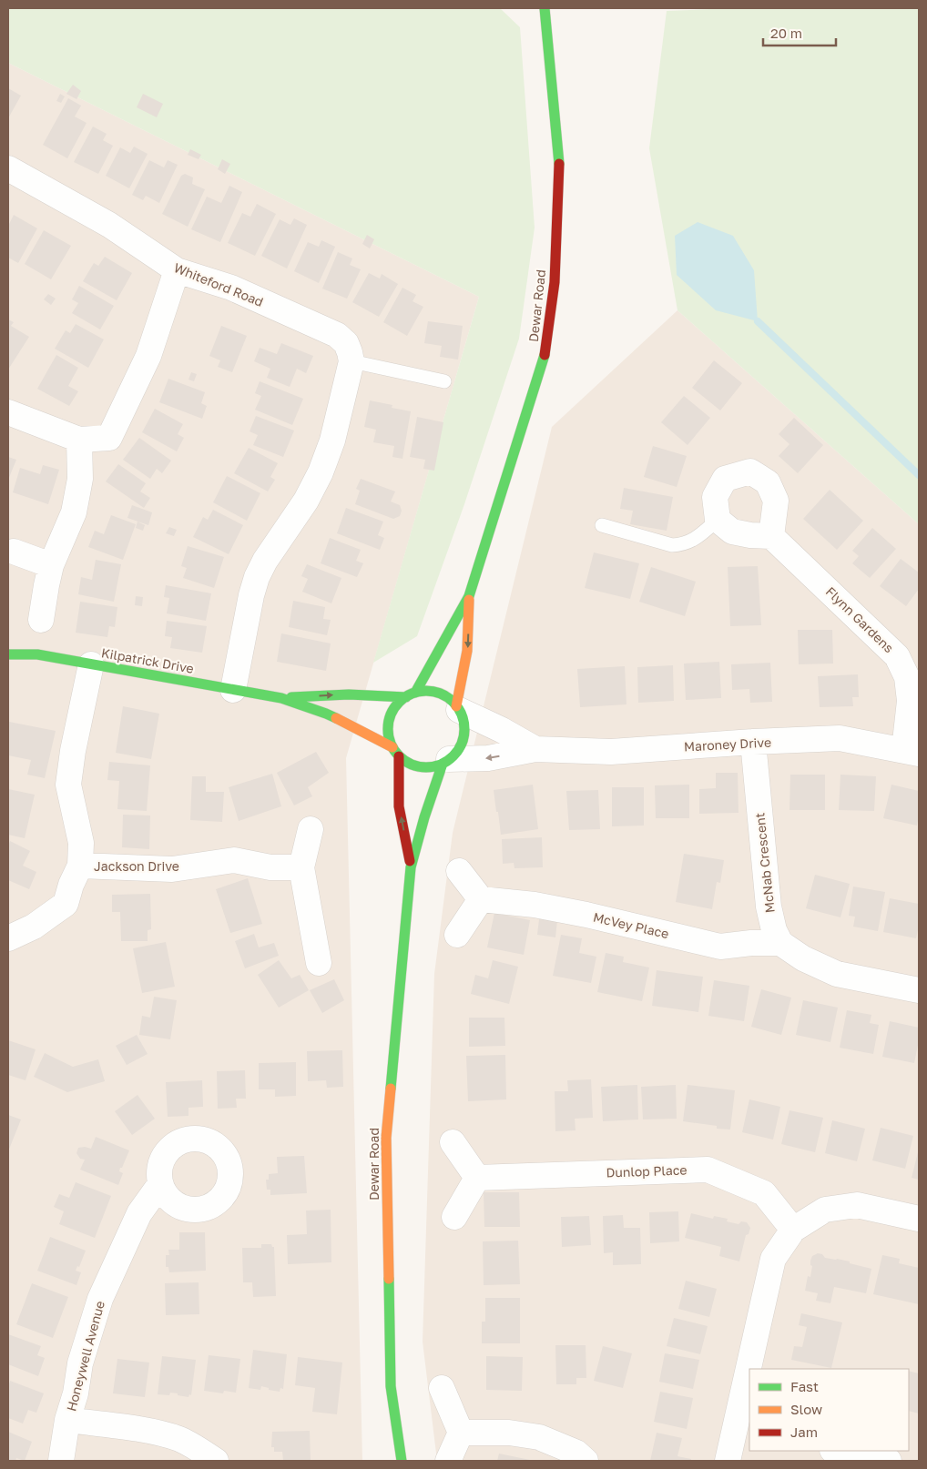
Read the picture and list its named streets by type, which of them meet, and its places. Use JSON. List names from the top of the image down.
{
  "streets": {
    "street": [
      "Whiteford Road",
      "Dewar Road",
      "Flynn Gardens",
      "Kilpatrick Drive",
      "Maroney Drive",
      "McNab Crescent",
      "Jackson Drive",
      "McVey Place",
      "Dunlop Place",
      "Honeywell Avenue"
    ]
  },
  "crossings": [
    ["Dewar Road", "Kilpatrick Drive"],
    ["Dewar Road", "Maroney Drive"],
    ["Flynn Gardens", "Maroney Drive"],
    ["Kilpatrick Drive", "Maroney Drive"],
    ["Kilpatrick Drive", "Jackson Drive"],
    ["Maroney Drive", "McNab Crescent"],
    ["McNab Crescent", "McVey Place"]
  ],
  "legend": ["Fast", "Slow", "Jam"],
  "scale_bar": "20 m"
}
